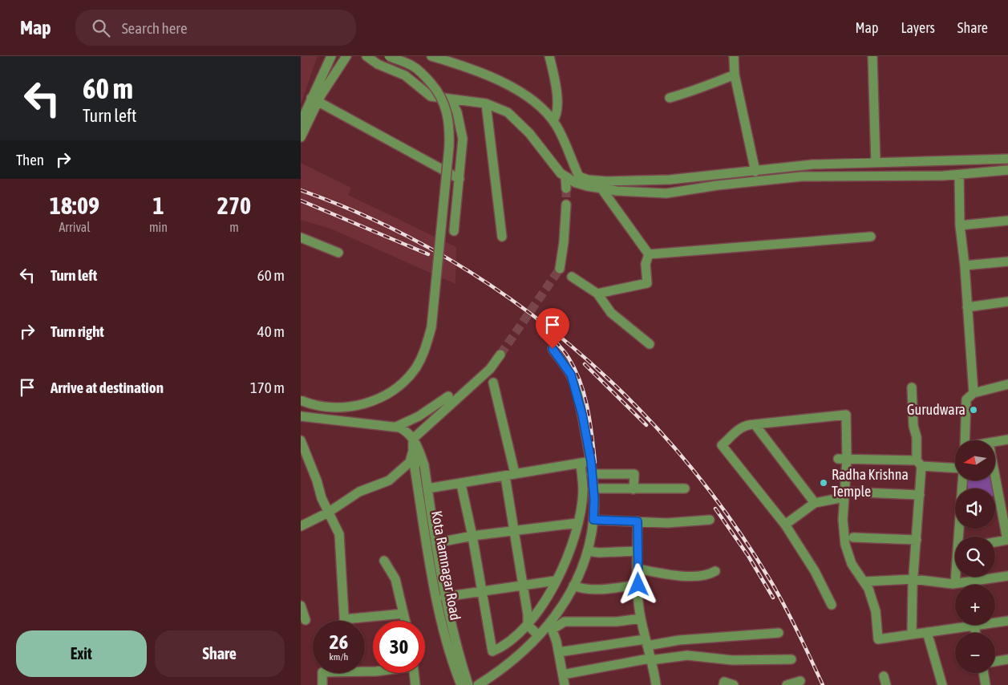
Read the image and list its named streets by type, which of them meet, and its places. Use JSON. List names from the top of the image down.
{
  "streets": {
    "street": ["Kota Ramnagar Road"]
  },
  "places": ["Gurudwara", "Radha Krishna Temple"],
  "north": "left",
  "page": {
    "header": "Map",
    "search": "Search here",
    "nav": ["Map", "Layers", "Share"],
    "turn": ["60 m", "Turn left"],
    "then": "Then",
    "eta": [
      "18:09",
      "Arrival",
      "1",
      "min",
      "270",
      "m"
    ],
    "list": [
      {
        "name": "Turn left",
        "value": "60 m"
      },
      {
        "name": "Turn right",
        "value": "40 m"
      },
      {
        "name": "Arrive at destination",
        "value": "170 m"
      }
    ],
    "map_buttons": ["+", "−"],
    "speed": "26 km/h",
    "limit": "30",
    "buttons": ["Exit", "Share"]
  }
}
